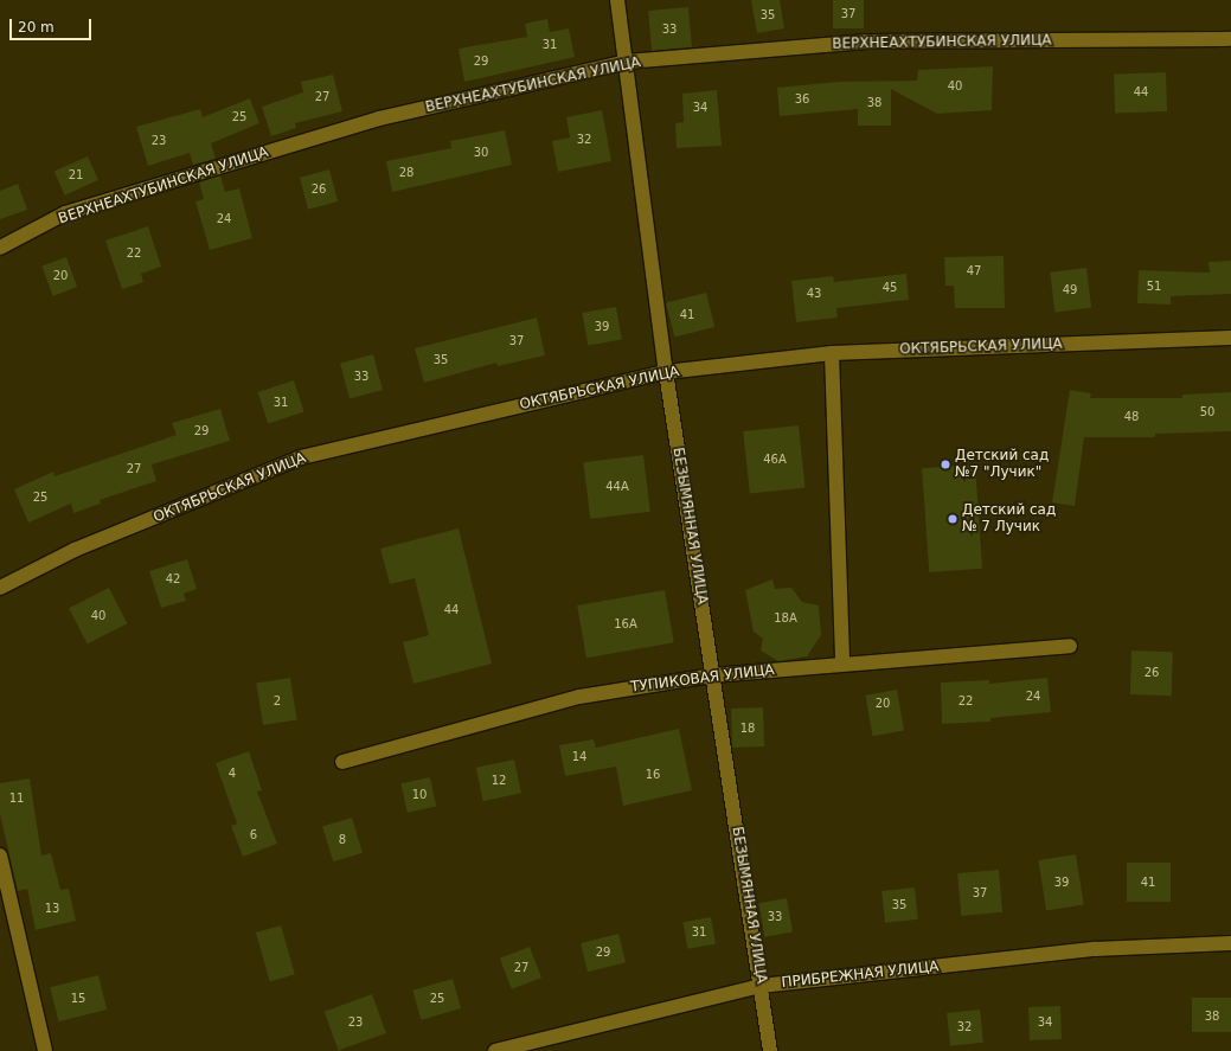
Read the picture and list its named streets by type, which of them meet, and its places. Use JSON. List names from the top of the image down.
{
  "streets": {
    "street": [
      "ВЕРХНЕАХТУБИНСКАЯ УЛИЦА",
      "ОКТЯБРЬСКАЯ УЛИЦА",
      "БЕЗЫМЯННАЯ УЛИЦА",
      "ТУПИКОВАЯ УЛИЦА",
      "ПРИБРЕЖНАЯ УЛИЦА"
    ]
  },
  "crossings": [
    ["ВЕРХНЕАХТУБИНСКАЯ УЛИЦА", "БЕЗЫМЯННАЯ УЛИЦА"],
    ["ОКТЯБРЬСКАЯ УЛИЦА", "БЕЗЫМЯННАЯ УЛИЦА"],
    ["БЕЗЫМЯННАЯ УЛИЦА", "ТУПИКОВАЯ УЛИЦА"],
    ["БЕЗЫМЯННАЯ УЛИЦА", "ПРИБРЕЖНАЯ УЛИЦА"]
  ],
  "places": ["Детский сад №7 \"Лучик\"", "Детский сад № 7 Лучик"],
  "house_numbers": [
    "37",
    "35",
    "33",
    "31",
    "29",
    "40",
    "44",
    "27",
    "36",
    "38",
    "34",
    "25",
    "32",
    "23",
    "30",
    "28",
    "21",
    "26",
    "24",
    "22",
    "47",
    "20",
    "51",
    "45",
    "49",
    "43",
    "41",
    "39",
    "37",
    "35",
    "33",
    "31",
    "50",
    "48",
    "29",
    "46А",
    "27",
    "44А",
    "25",
    "42",
    "44",
    "40",
    "18А",
    "16А",
    "26",
    "24",
    "2",
    "22",
    "20",
    "18",
    "14",
    "4",
    "16",
    "12",
    "10",
    "11",
    "6",
    "8",
    "39",
    "41",
    "37",
    "35",
    "13",
    "33",
    "31",
    "29",
    "27",
    "15",
    "25",
    "38",
    "23",
    "34",
    "32"
  ],
  "scale_bar": "20 m"
}
